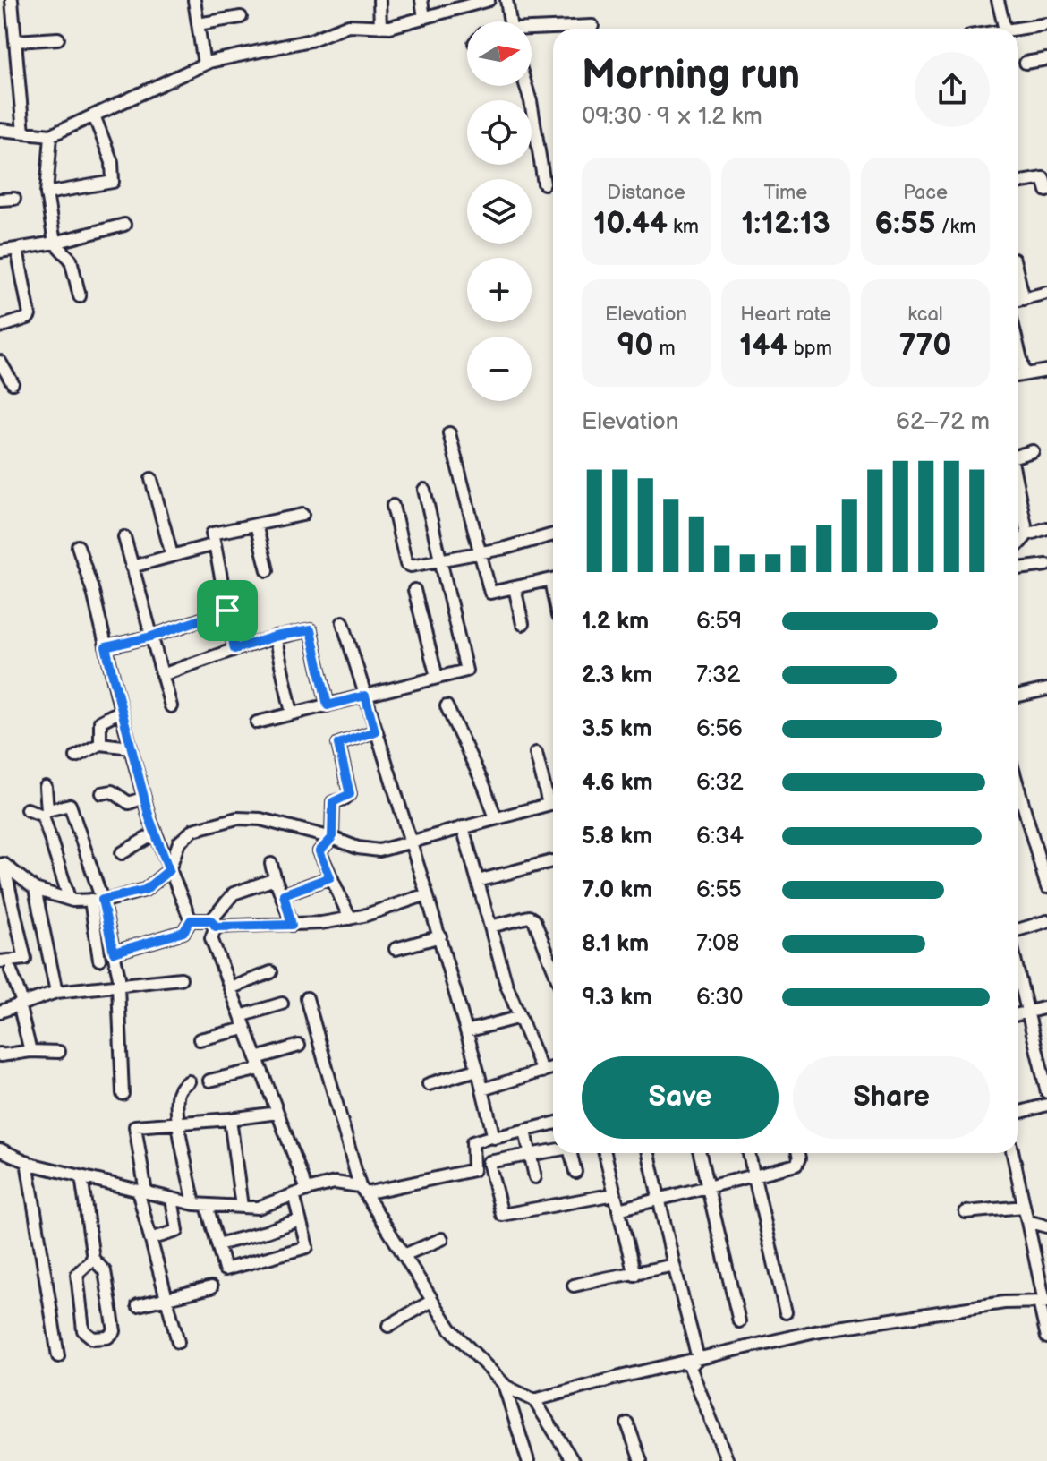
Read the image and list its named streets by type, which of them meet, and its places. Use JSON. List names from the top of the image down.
{
  "north": "right",
  "page": {
    "map_buttons": ["+", "−"],
    "heading": ["Morning run", "09:30 · 9 × 1.2 km"],
    "stats": [
      ["Distance", "10.44 km"],
      ["Time", "1:12:13"],
      ["Pace", "6:55 /km"],
      ["Elevation", "90 m"],
      ["Heart rate", "144 bpm"],
      ["kcal", "770"]
    ],
    "chart": ["Elevation", "62–72 m"],
    "list": [
      {
        "name": "1.2 km",
        "note": "6:59"
      },
      {
        "name": "2.3 km",
        "note": "7:32"
      },
      {
        "name": "3.5 km",
        "note": "6:56"
      },
      {
        "name": "4.6 km",
        "note": "6:32"
      },
      {
        "name": "5.8 km",
        "note": "6:34"
      },
      {
        "name": "7.0 km",
        "note": "6:55"
      },
      {
        "name": "8.1 km",
        "note": "7:08"
      },
      {
        "name": "9.3 km",
        "note": "6:30"
      }
    ],
    "buttons": ["Save", "Share"]
  }
}
